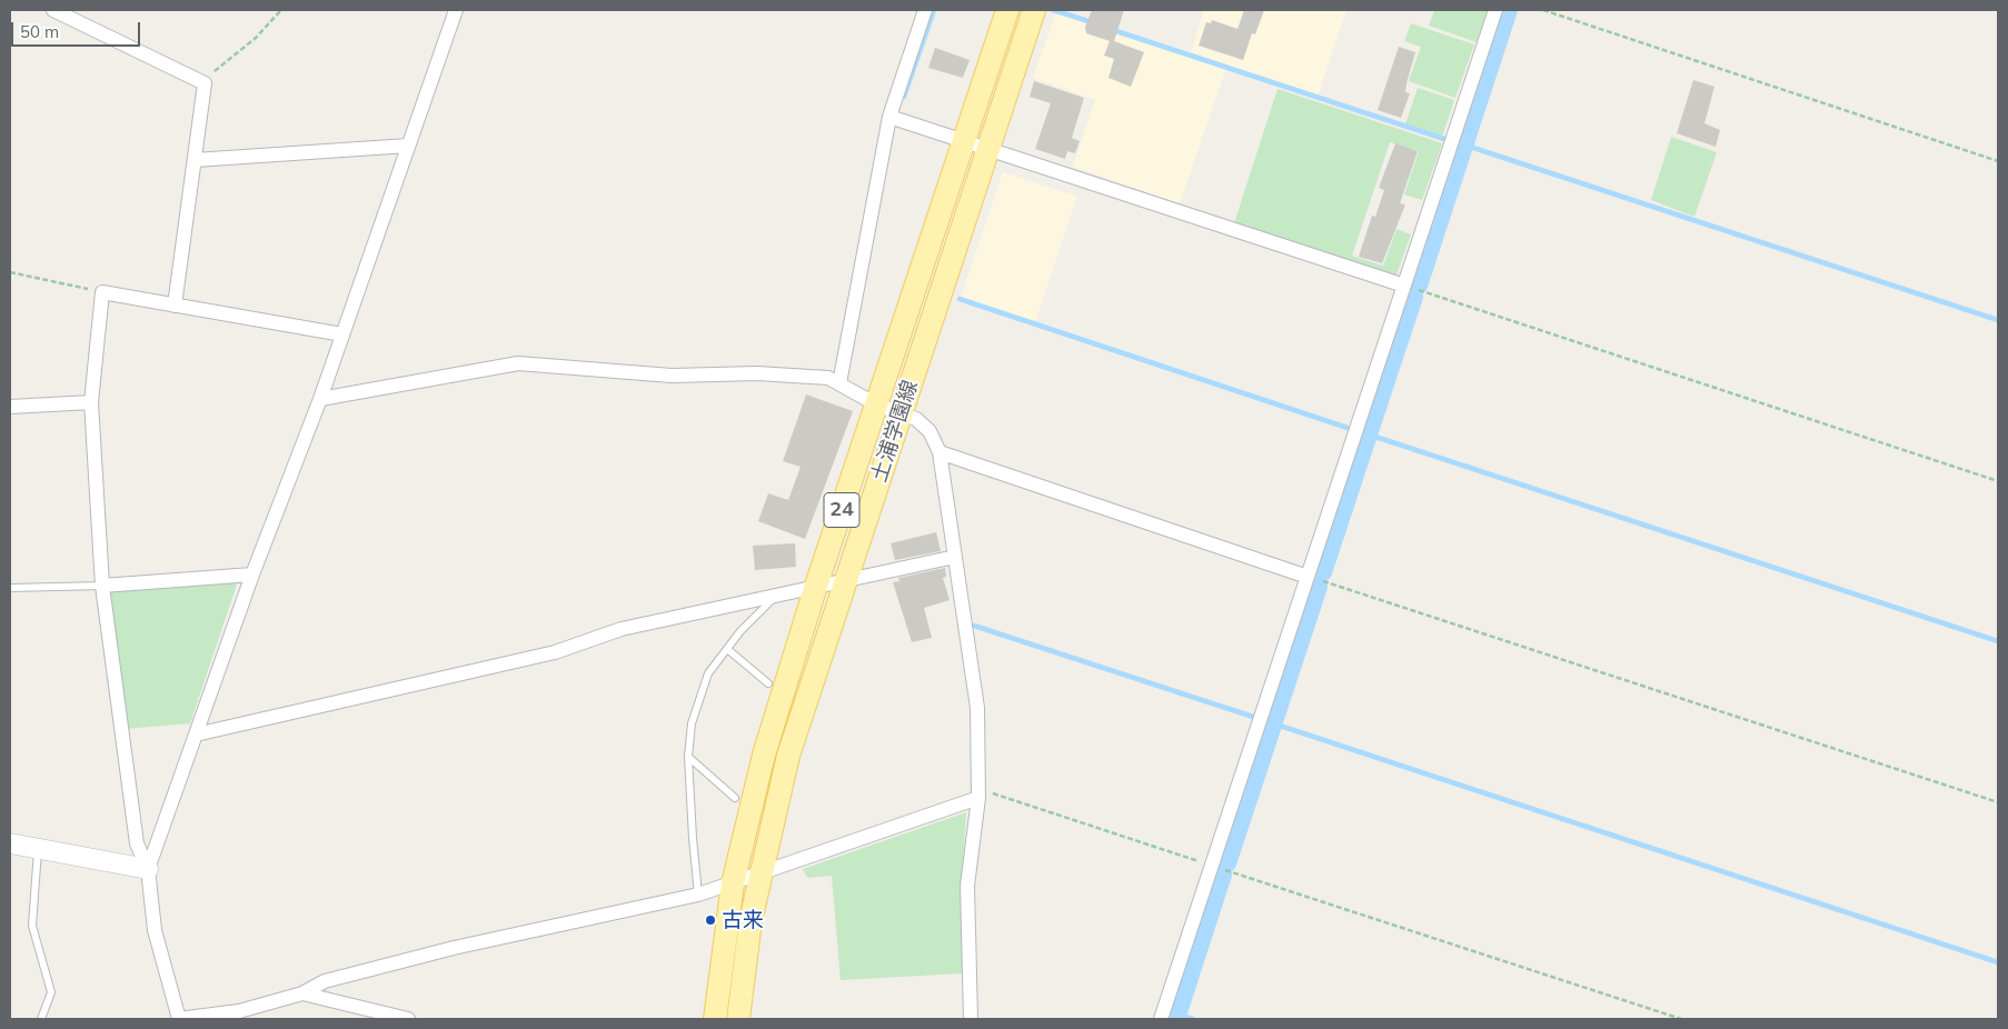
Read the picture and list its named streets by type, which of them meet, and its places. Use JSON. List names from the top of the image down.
{
  "streets": {
    "main road": ["土浦学園線", "24"]
  },
  "places": ["古来"],
  "scale_bar": "50 m"
}
